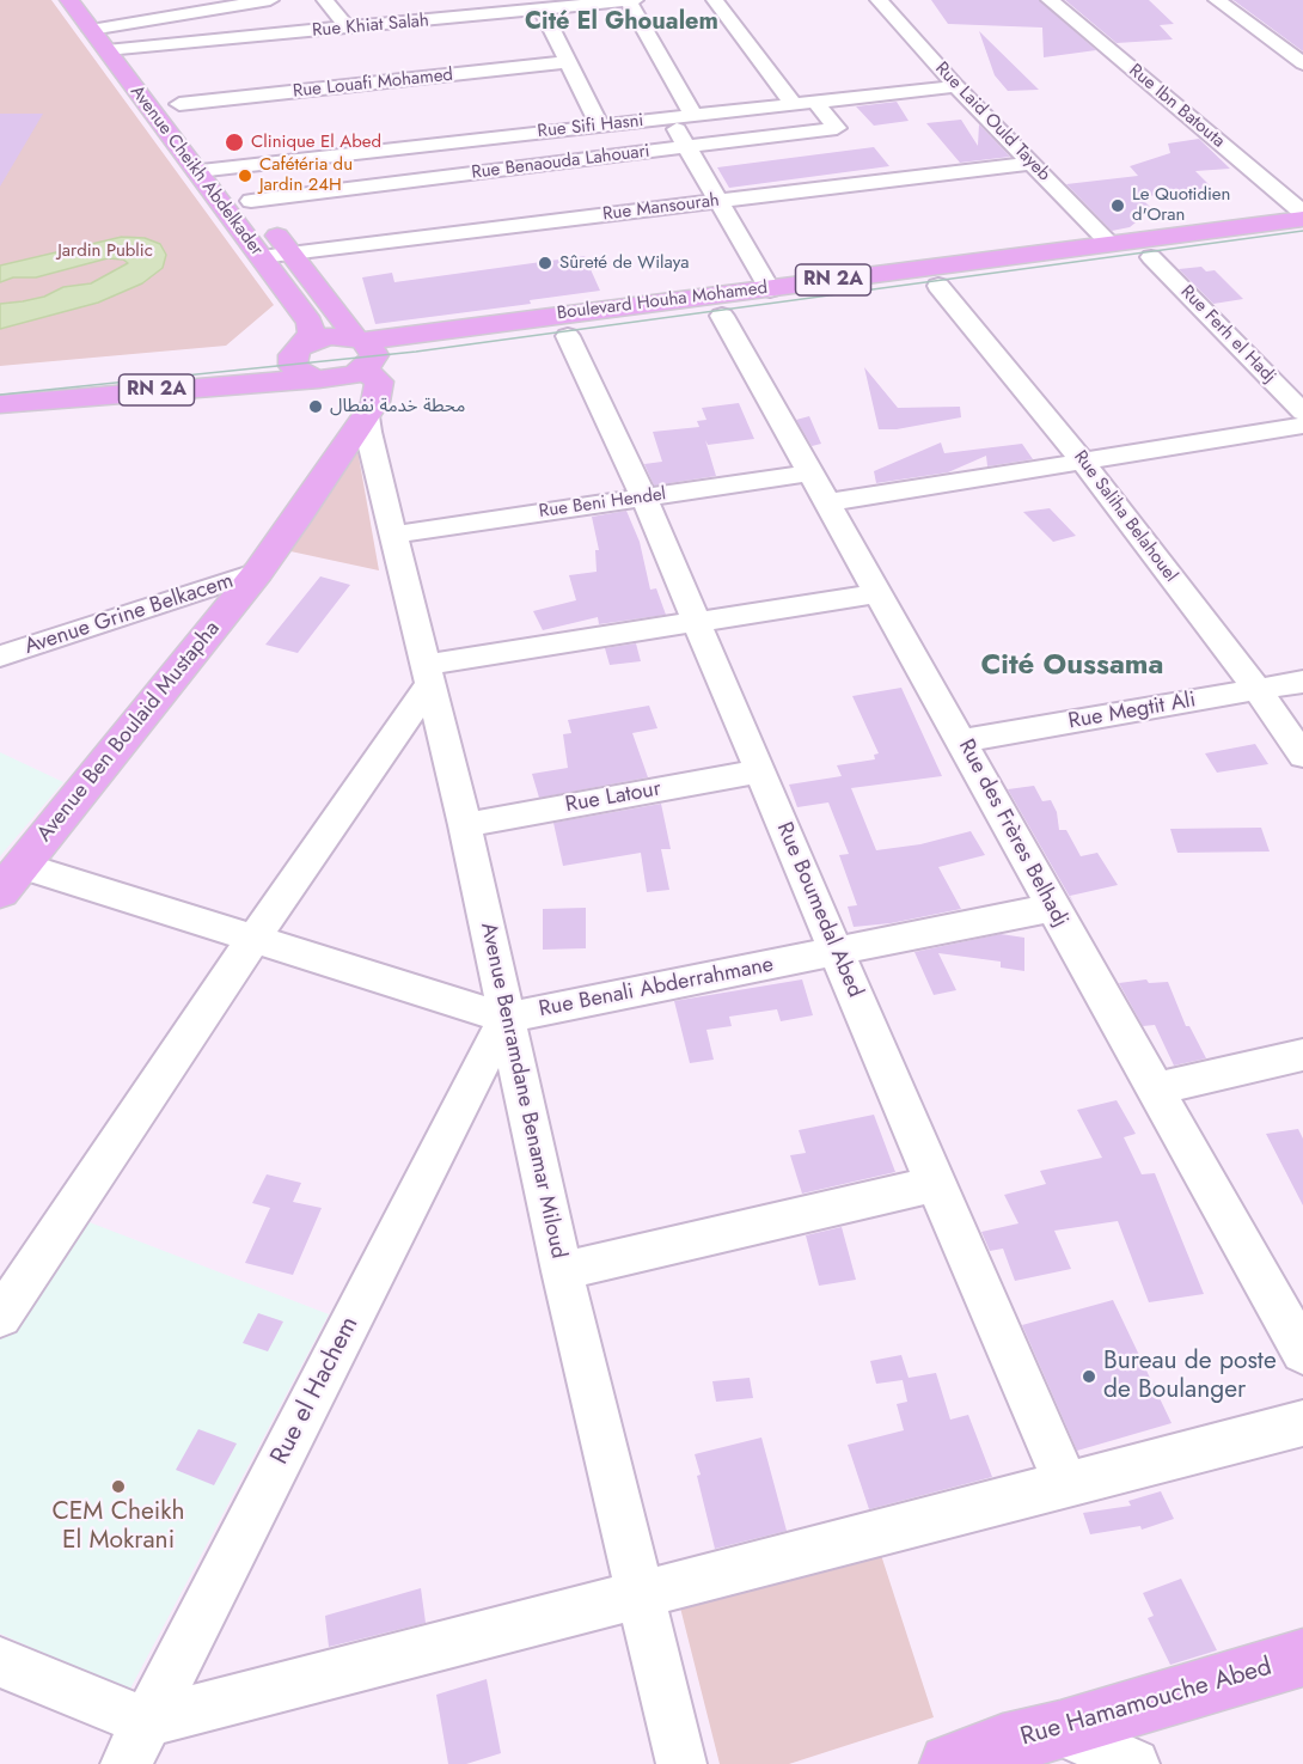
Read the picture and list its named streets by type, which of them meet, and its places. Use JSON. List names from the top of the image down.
{
  "streets": {
    "main road": [
      "Avenue Cheikh Abdelkader",
      "RN 2A",
      "Boulevard Houha Mohamed",
      "Avenue Ben Boulaid Mustapha",
      "Rue Hamamouche Abed"
    ],
    "street": [
      "Rue Khiat Salah",
      "Rue Louafi Mohamed",
      "Rue Ibn Batouta",
      "Rue Laid Ould Tayeb",
      "Rue Sifi Hasni",
      "Rue Benaouda Lahouari",
      "Rue Mansourah",
      "Rue Ferh el Hadj",
      "Rue Beni Hendel",
      "Rue Saliha Belahouel",
      "Avenue Grine Belkacem",
      "Rue Megtit Ali",
      "Rue Latour",
      "Rue des Frères Belhadj",
      "Rue Boumedal Abed",
      "Rue Benali Abderrahmane",
      "Avenue Benramdane Benamar Miloud",
      "Rue el Hachem"
    ]
  },
  "crossings": [
    ["Rue Khiat Salah", "Avenue Cheikh Abdelkader"],
    ["Rue Louafi Mohamed", "Avenue Cheikh Abdelkader"],
    ["Rue Ibn Batouta", "Boulevard Houha Mohamed"],
    ["Rue Laid Ould Tayeb", "Rue Sifi Hasni"],
    ["Rue Laid Ould Tayeb", "Rue Mansourah"],
    ["Rue Laid Ould Tayeb", "Boulevard Houha Mohamed"],
    ["Rue Sifi Hasni", "Rue Benaouda Lahouari"],
    ["Rue Sifi Hasni", "Avenue Cheikh Abdelkader"],
    ["Rue Benaouda Lahouari", "Avenue Cheikh Abdelkader"],
    ["Avenue Cheikh Abdelkader", "Rue Mansourah"],
    ["Avenue Cheikh Abdelkader", "RN 2A"],
    ["Avenue Cheikh Abdelkader", "Boulevard Houha Mohamed"],
    ["Avenue Cheikh Abdelkader", "Avenue Ben Boulaid Mustapha"],
    ["Avenue Cheikh Abdelkader", "Avenue Benramdane Benamar Miloud"],
    ["Boulevard Houha Mohamed", "Rue Ferh el Hadj"],
    ["Boulevard Houha Mohamed", "Rue Saliha Belahouel"],
    ["Boulevard Houha Mohamed", "Rue des Frères Belhadj"],
    ["Boulevard Houha Mohamed", "Rue Boumedal Abed"],
    ["Rue Beni Hendel", "Rue des Frères Belhadj"],
    ["Rue Beni Hendel", "Rue Boumedal Abed"],
    ["Rue Beni Hendel", "Avenue Benramdane Benamar Miloud"],
    ["Rue Saliha Belahouel", "Rue Megtit Ali"],
    ["Avenue Grine Belkacem", "Avenue Ben Boulaid Mustapha"],
    ["Rue Megtit Ali", "Rue des Frères Belhadj"],
    ["Avenue Ben Boulaid Mustapha", "Rue Benali Abderrahmane"],
    ["Avenue Ben Boulaid Mustapha", "Avenue Benramdane Benamar Miloud"],
    ["Rue Latour", "Rue Boumedal Abed"],
    ["Rue Latour", "Avenue Benramdane Benamar Miloud"],
    ["Rue des Frères Belhadj", "Rue Benali Abderrahmane"],
    ["Rue Boumedal Abed", "Rue Benali Abderrahmane"],
    ["Rue Benali Abderrahmane", "Avenue Benramdane Benamar Miloud"],
    ["Rue Benali Abderrahmane", "Rue el Hachem"],
    ["Avenue Benramdane Benamar Miloud", "Rue el Hachem"]
  ],
  "districts": ["Cité El Ghoualem", "Cité Oussama"],
  "parks": ["Jardin Public"],
  "places": [
    "Clinique El Abed",
    "Cafétéria du Jardin 24H",
    "Le Quotidien d'Oran",
    "Sûreté de Wilaya",
    "محطة خدمة نفطال",
    "Bureau de poste de Boulanger",
    "CEM Cheikh El Mokrani"
  ]
}
